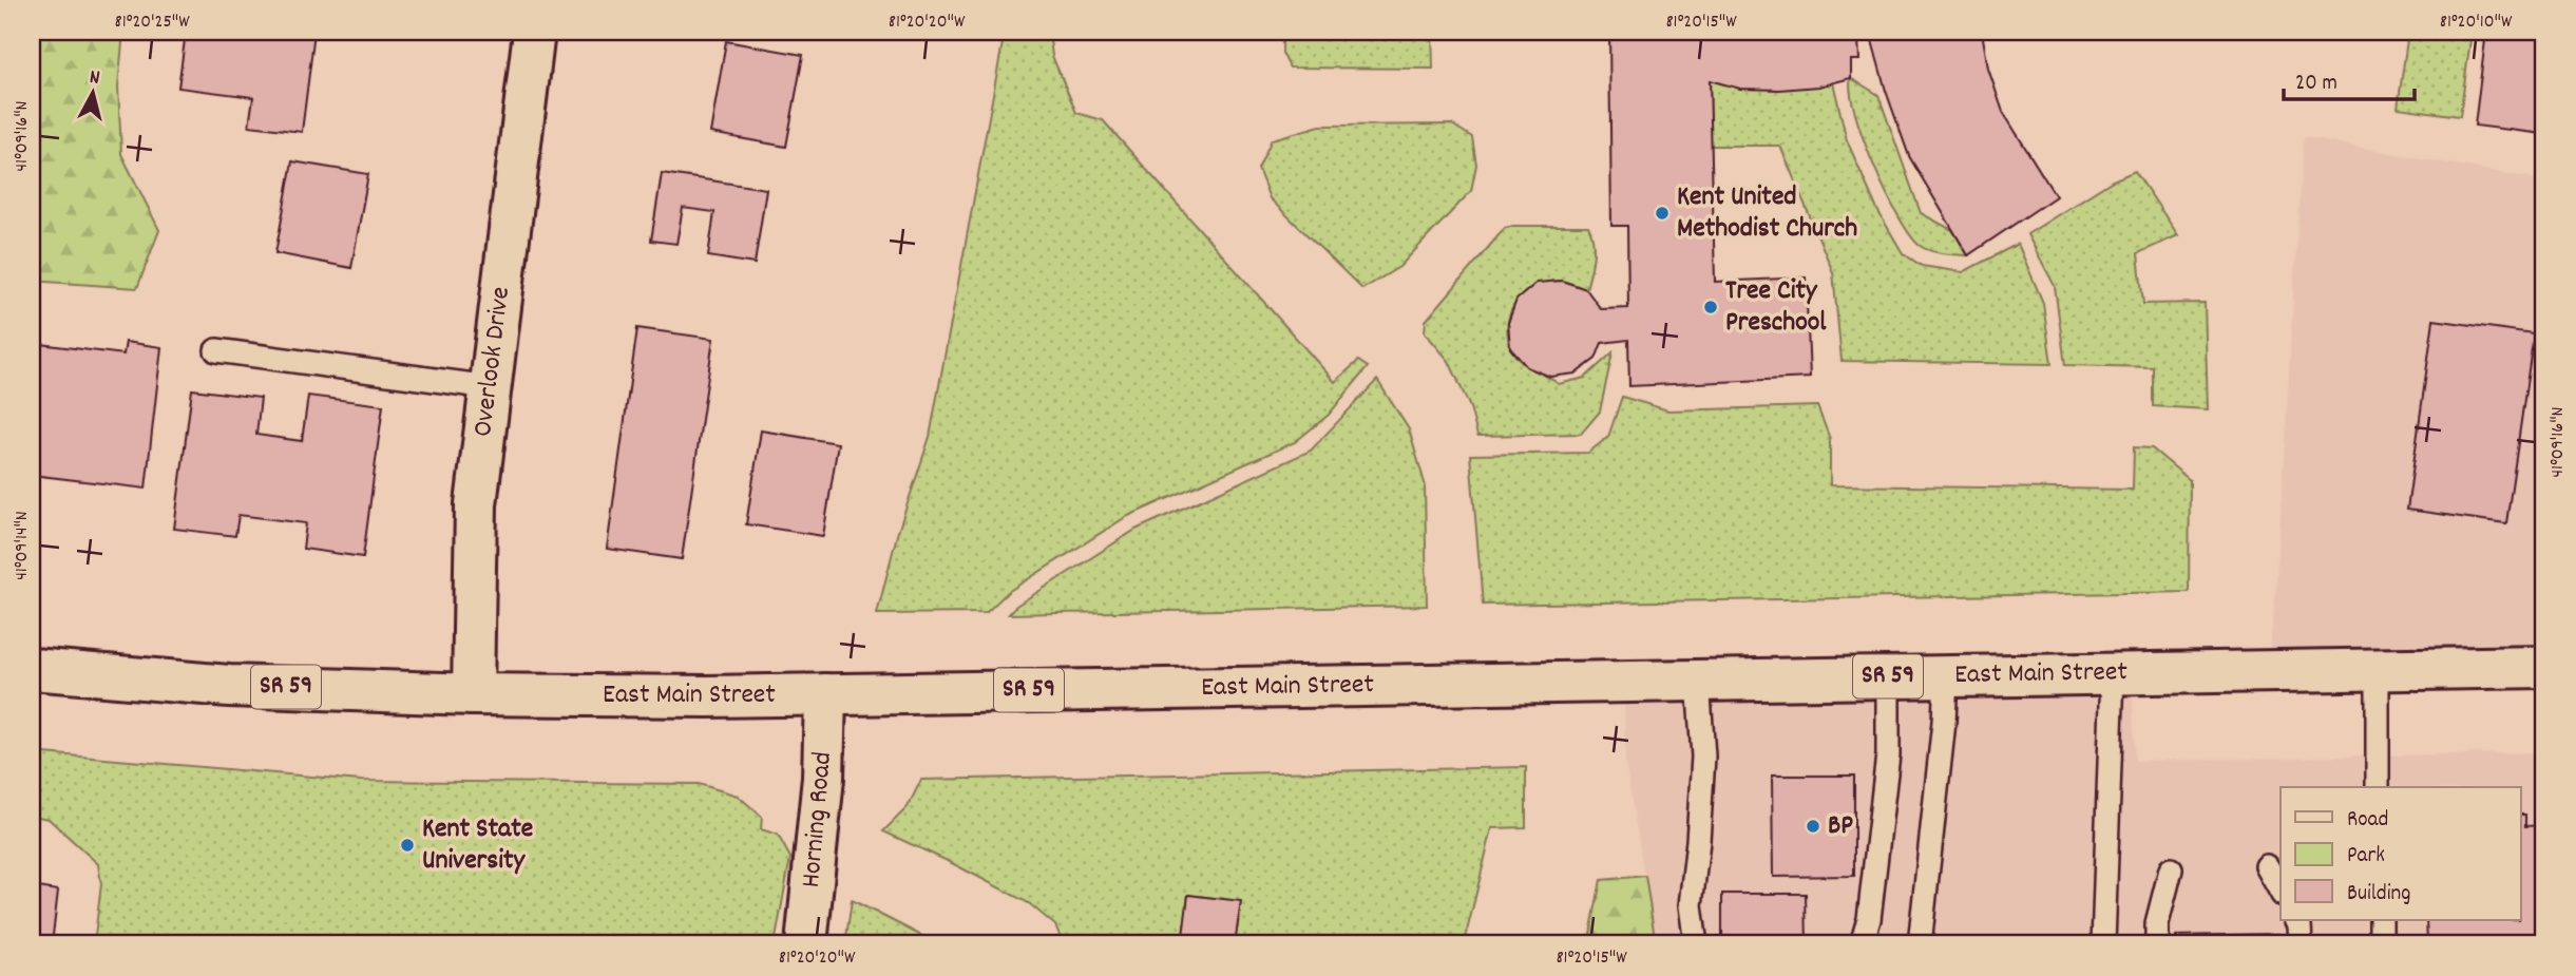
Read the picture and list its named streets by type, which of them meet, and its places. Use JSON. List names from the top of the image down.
{
  "streets": {
    "main road": [
      "Overlook Drive",
      "East Main Street",
      "SR 59",
      "Horning Road"
    ]
  },
  "crossings": [
    ["Overlook Drive", "East Main Street"],
    ["East Main Street", "Horning Road"]
  ],
  "places": [
    "Kent United Methodist Church",
    "Tree City Preschool",
    "BP",
    "Kent State University"
  ],
  "legend": ["Road", "Park", "Building"],
  "scale_bar": "20 m",
  "north": "top",
  "coordinates": [
    "81°20'25\"W",
    "81°20'20\"W",
    "81°20'15\"W",
    "81°20'10\"W",
    "41°09'16\"N",
    "41°09'14\"N"
  ]
}
